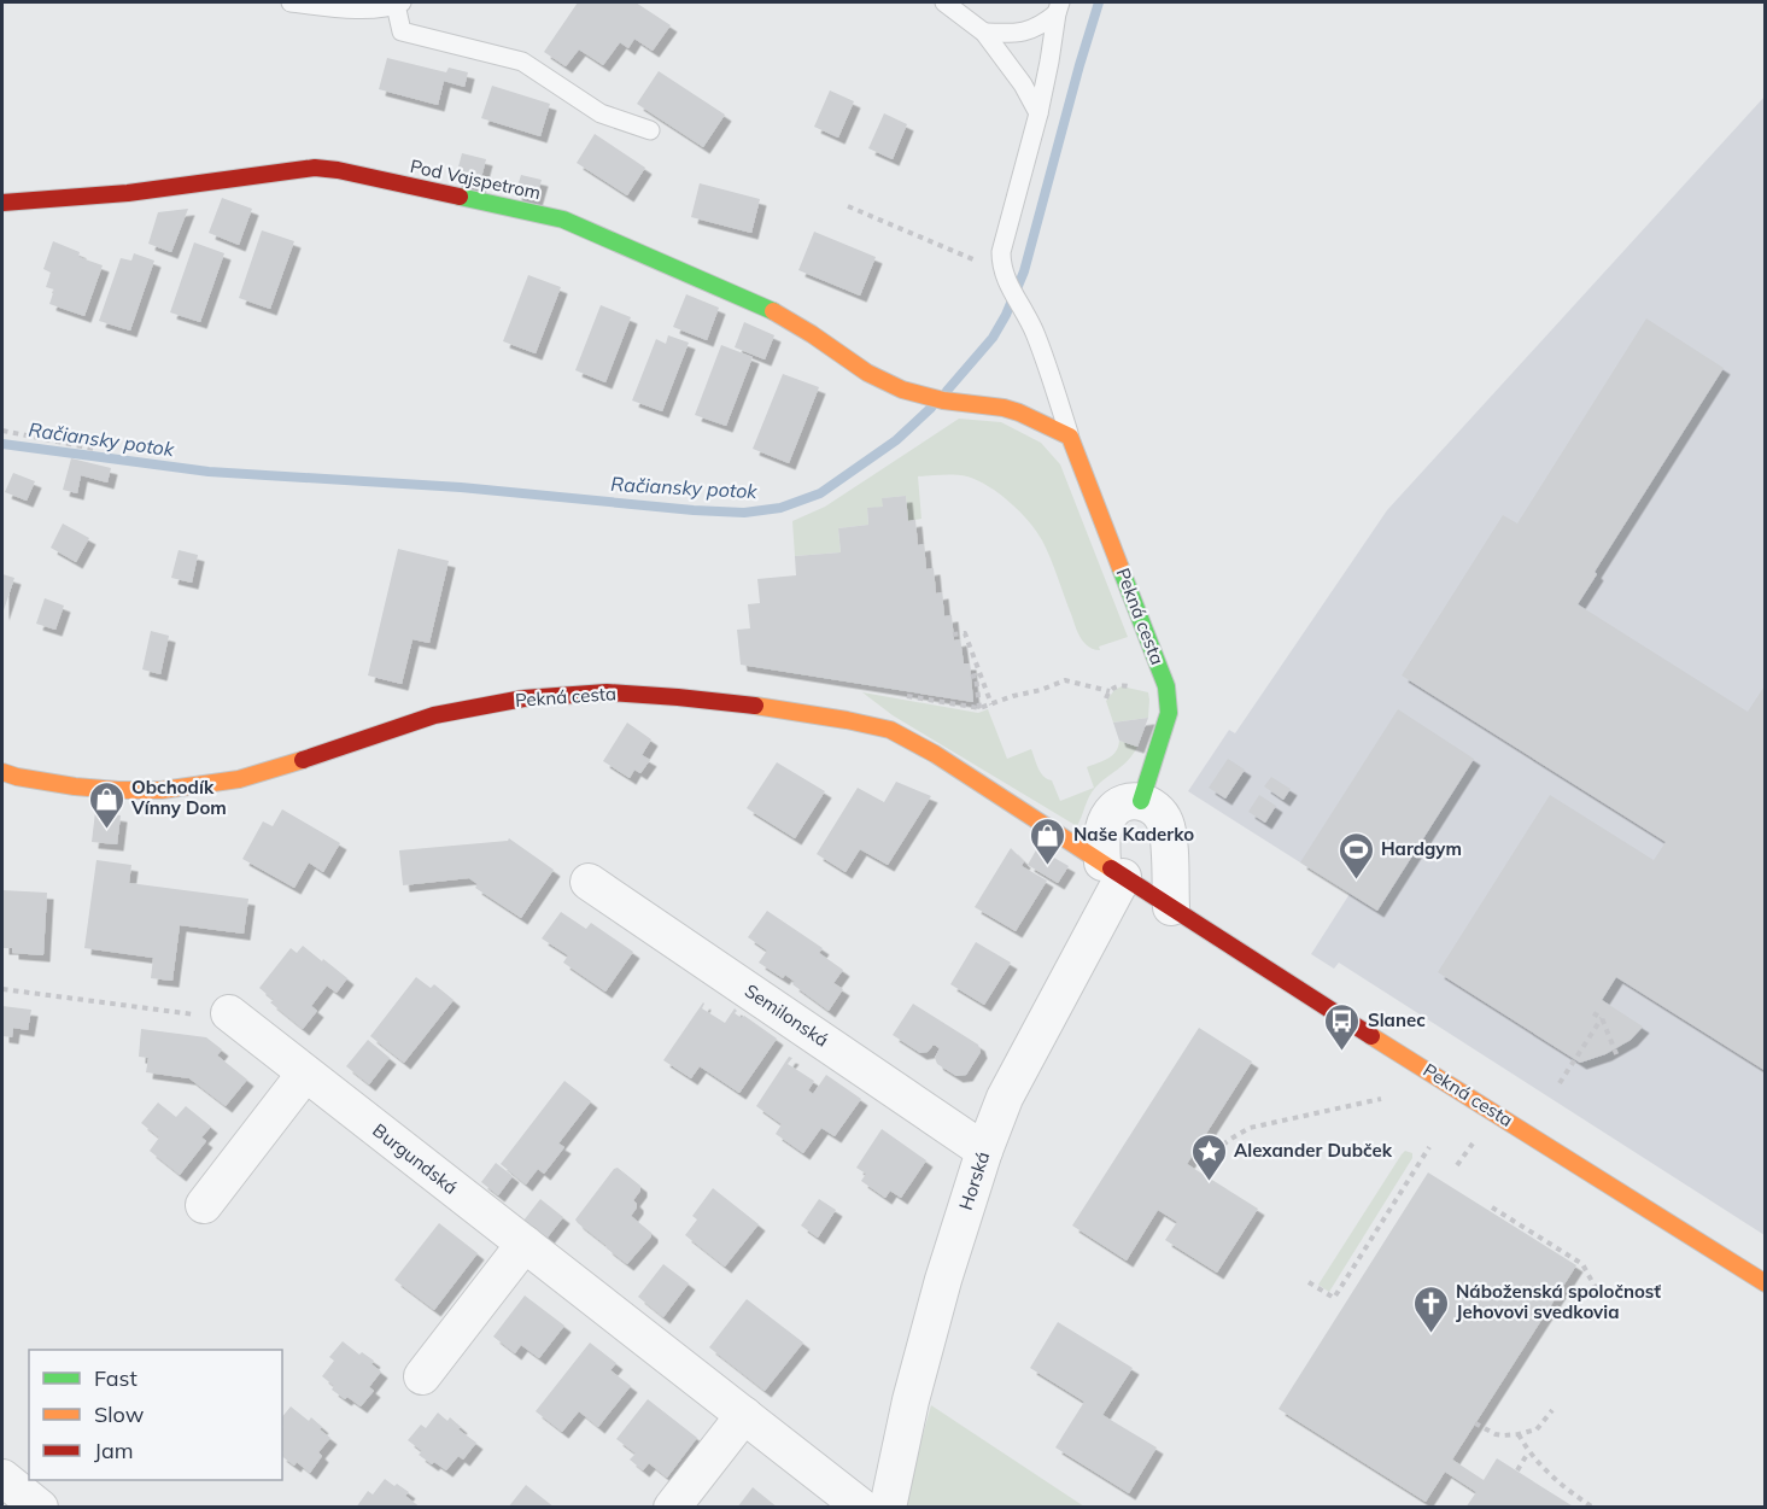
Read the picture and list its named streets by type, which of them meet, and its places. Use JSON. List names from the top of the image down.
{
  "streets": {
    "street": [
      "Pod Vajspetrom",
      "Pekná cesta",
      "Semilonská",
      "Burgundská",
      "Horská"
    ]
  },
  "crossings": [
    ["Pod Vajspetrom", "Pekná cesta"],
    ["Pekná cesta", "Horská"],
    ["Semilonská", "Horská"]
  ],
  "water": ["Račiansky potok"],
  "places": {
    "shop": ["Obchodík Vínny Dom", "Naše Kaderko"],
    "sports": ["Hardgym"],
    "bus stop": ["Slanec"],
    "place": ["Alexander Dubček"],
    "church": ["Náboženská spoločnosť Jehovovi svedkovia"]
  },
  "legend": ["Fast", "Slow", "Jam"]
}
